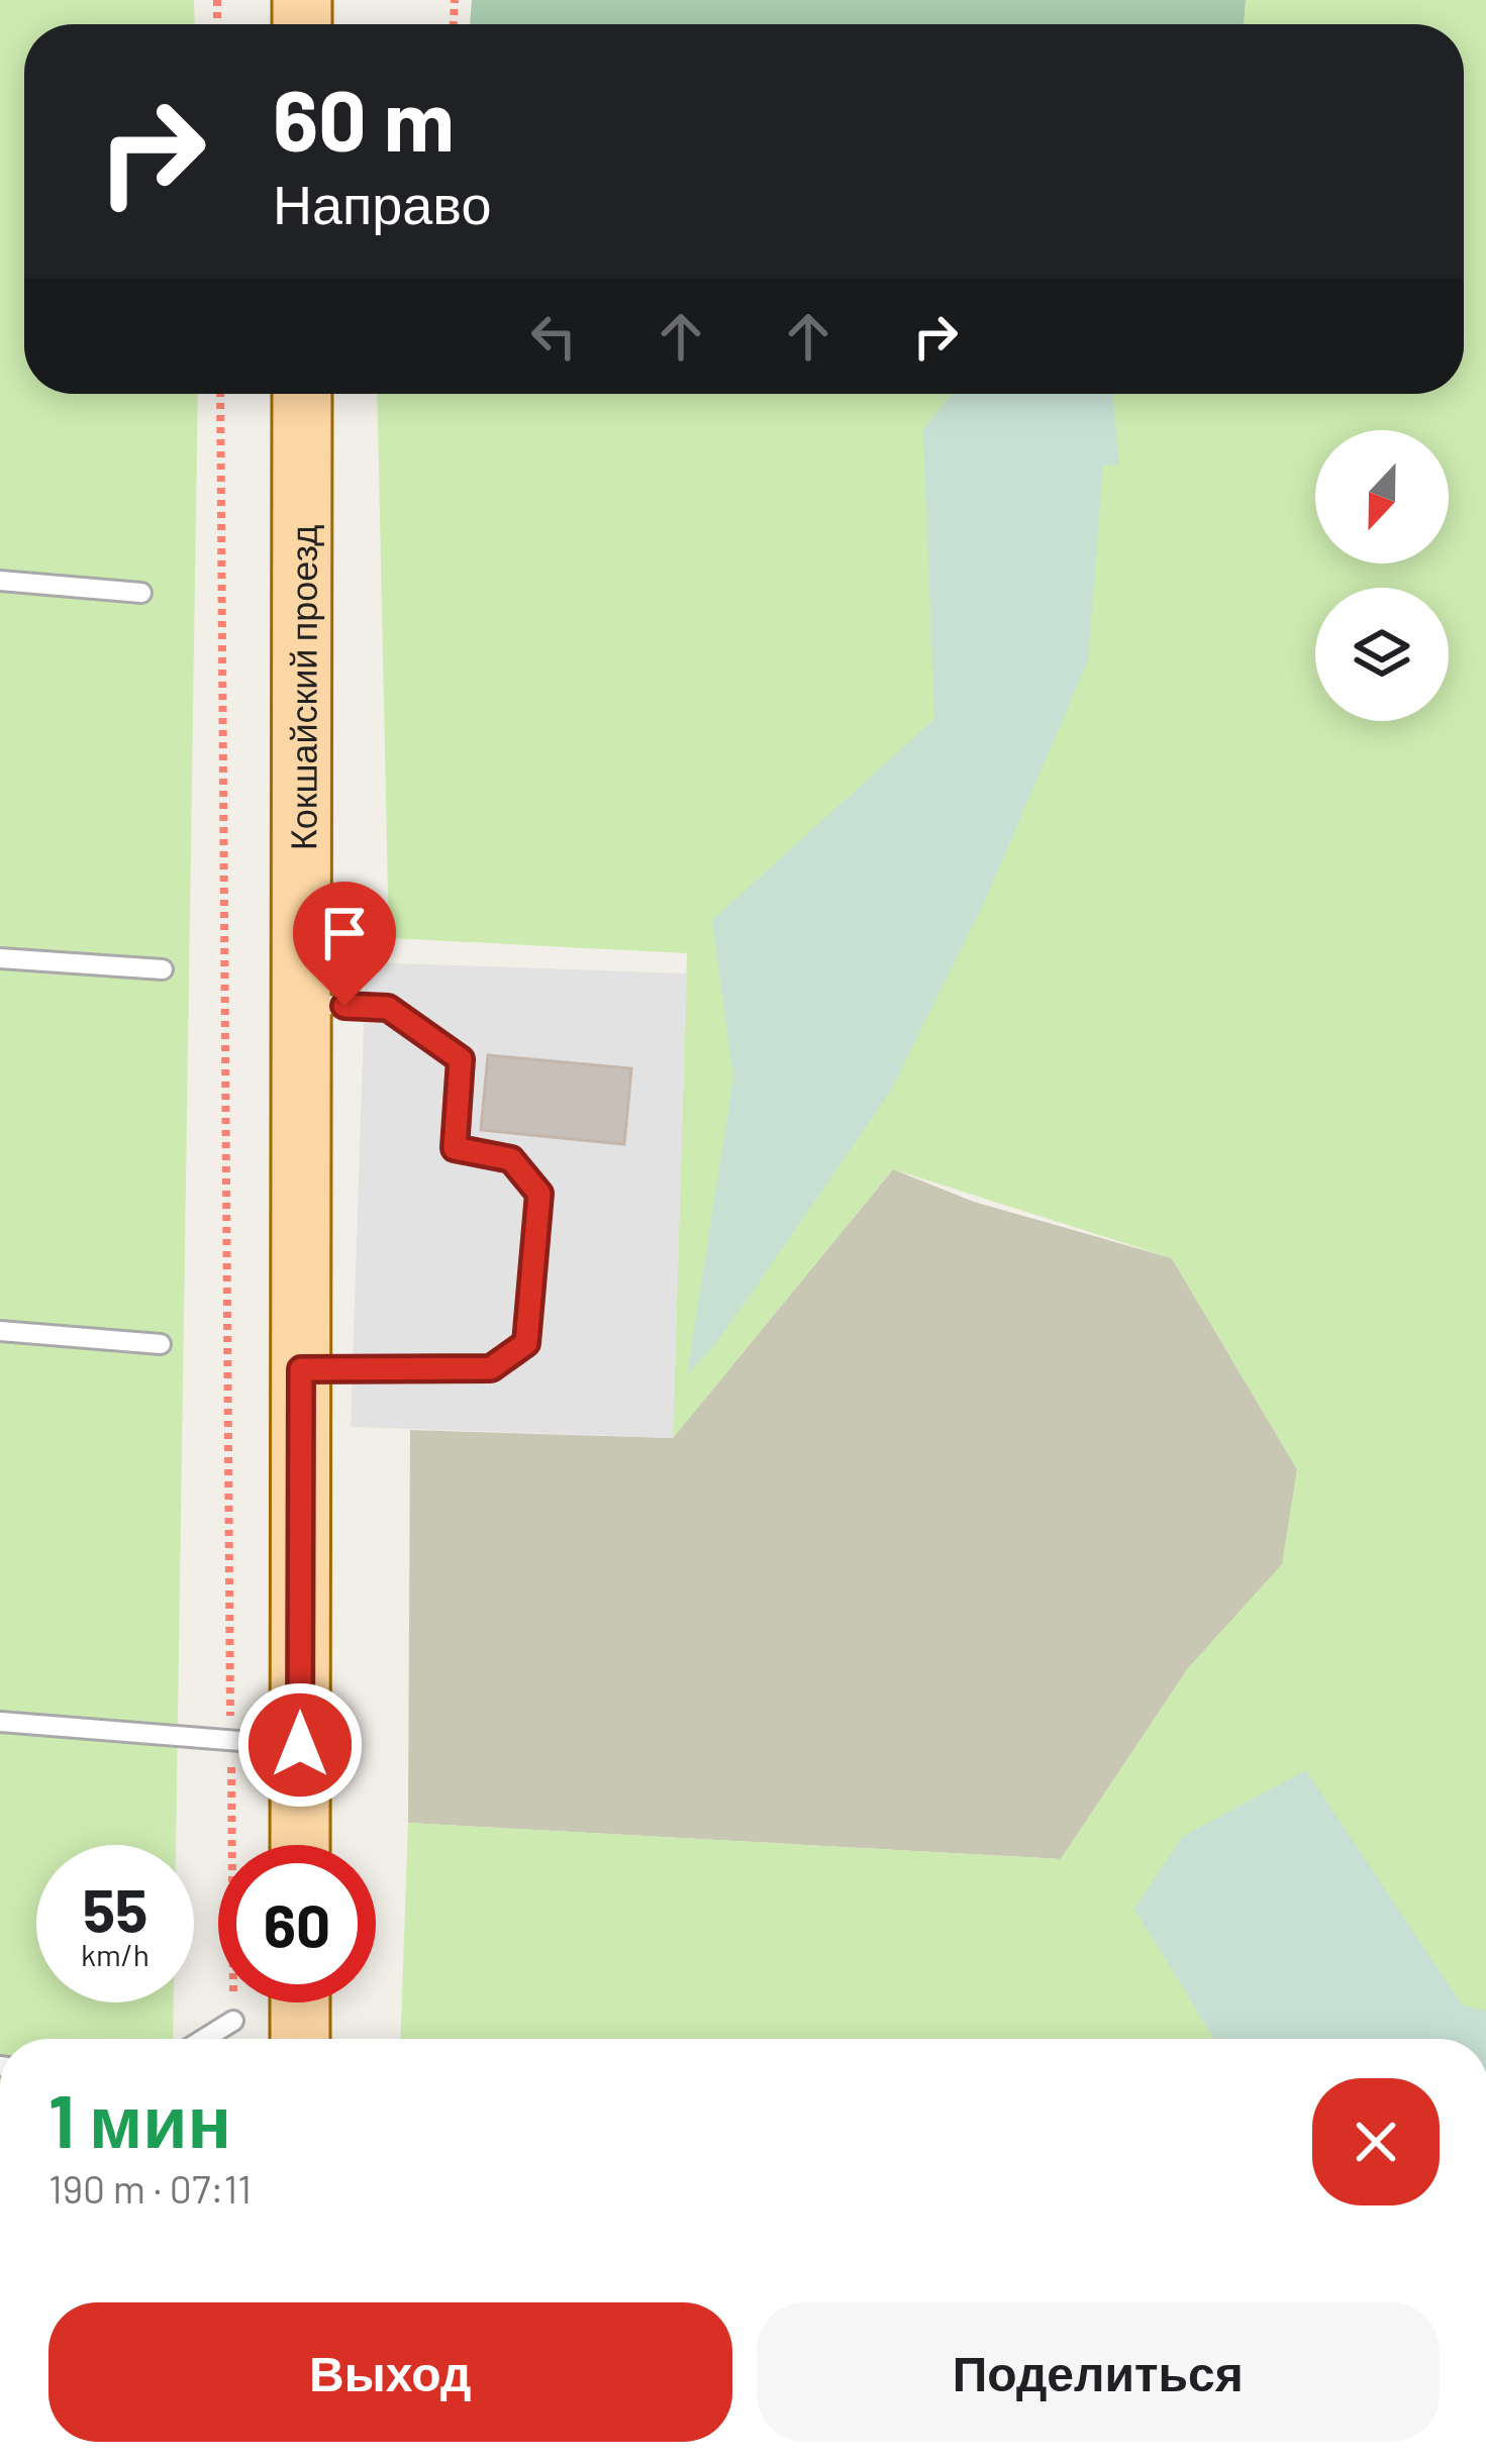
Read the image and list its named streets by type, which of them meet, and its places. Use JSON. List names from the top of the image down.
{
  "streets": {
    "main road": ["Кокшайский проезд"]
  },
  "north": "bottom",
  "page": {
    "turn": ["60 m", "Направо"],
    "speed": "55 km/h",
    "limit": "60",
    "heading": ["1 мин", "190 m · 07:11"],
    "buttons": ["Выход", "Поделиться"]
  }
}
